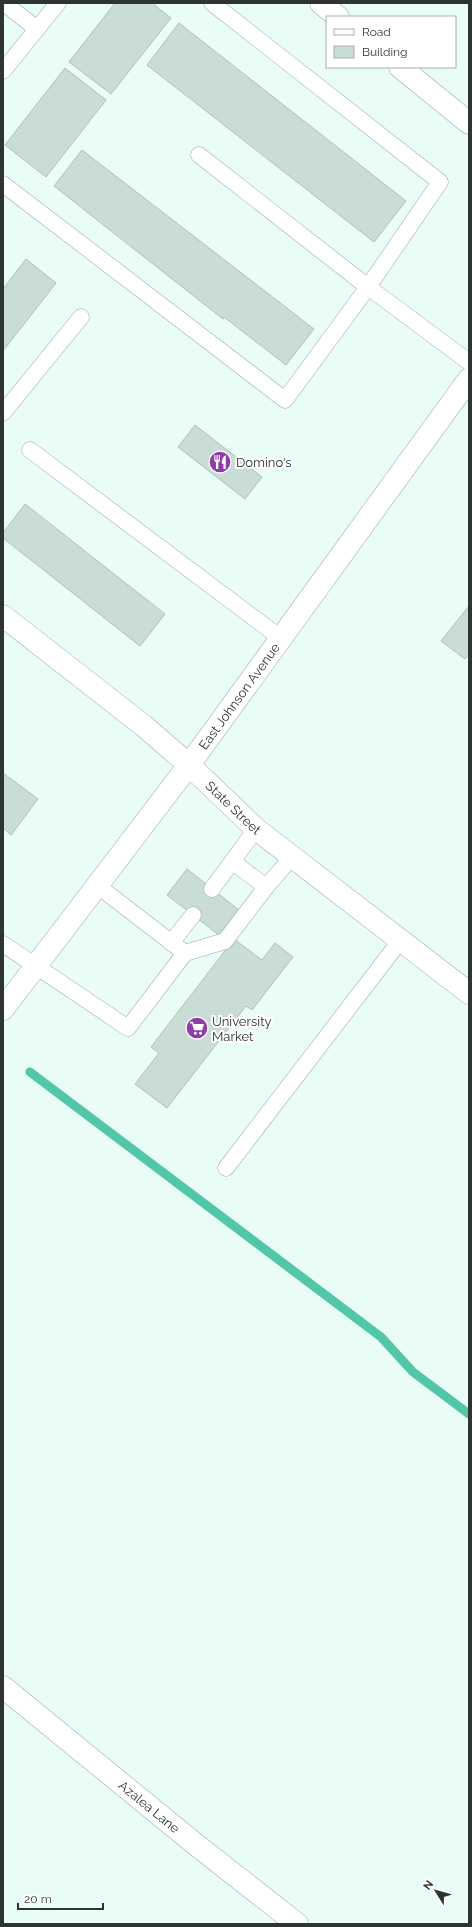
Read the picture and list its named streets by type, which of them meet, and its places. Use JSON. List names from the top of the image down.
{
  "streets": {
    "street": ["East Johnson Avenue", "State Street", "Azalea Lane"]
  },
  "crossings": [
    ["East Johnson Avenue", "State Street"]
  ],
  "places": {
    "restaurant": ["Domino's"],
    "supermarket": ["University Market"]
  },
  "legend": ["Road", "Building"],
  "scale_bar": "20 m",
  "north": "top left"
}
